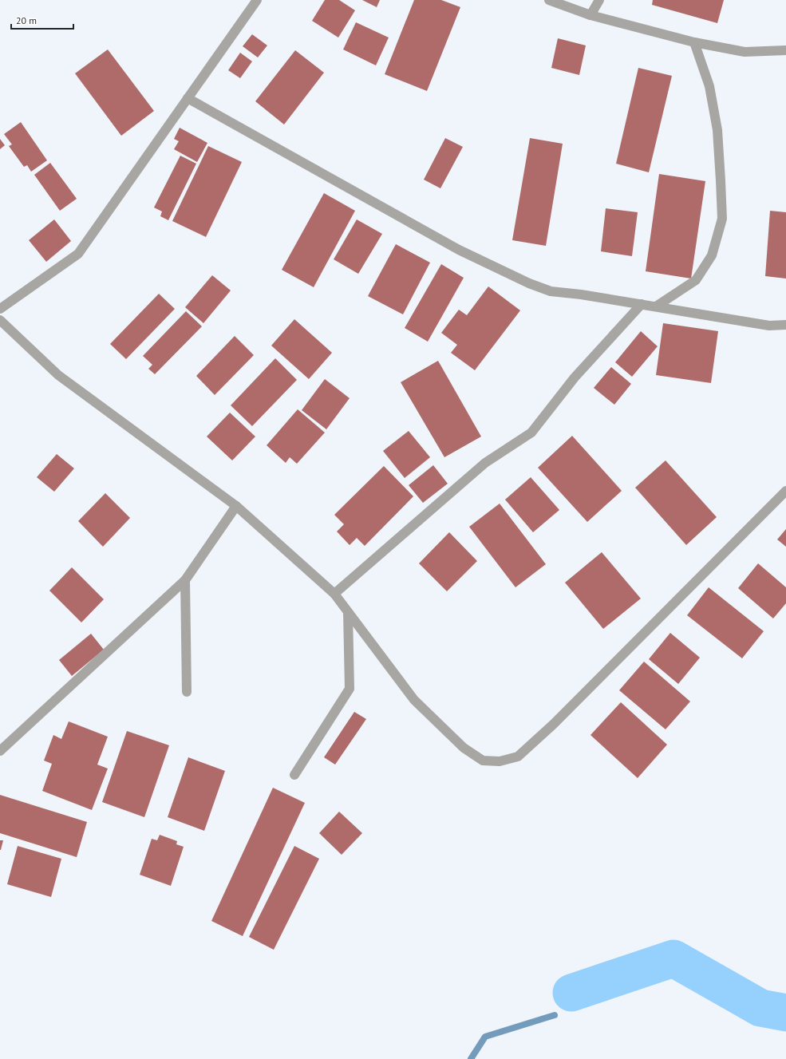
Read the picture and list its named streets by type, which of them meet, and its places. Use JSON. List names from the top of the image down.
{
  "scale_bar": "20 m"
}
